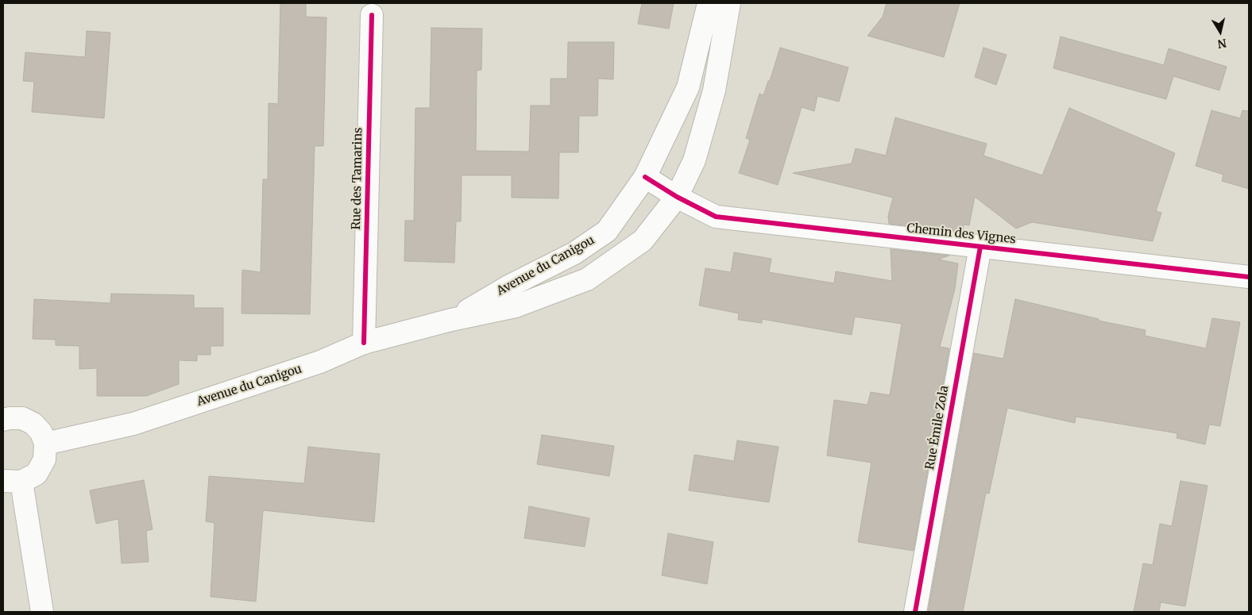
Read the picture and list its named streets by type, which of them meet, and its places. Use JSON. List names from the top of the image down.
{
  "streets": {
    "main road": [
      "Rue des Tamarins",
      "Chemin des Vignes",
      "Avenue du Canigou",
      "Rue Émile Zola"
    ]
  },
  "crossings": [
    ["Rue des Tamarins", "Avenue du Canigou"],
    ["Chemin des Vignes", "Avenue du Canigou"],
    ["Chemin des Vignes", "Rue Émile Zola"]
  ],
  "north": "bottom"
}
